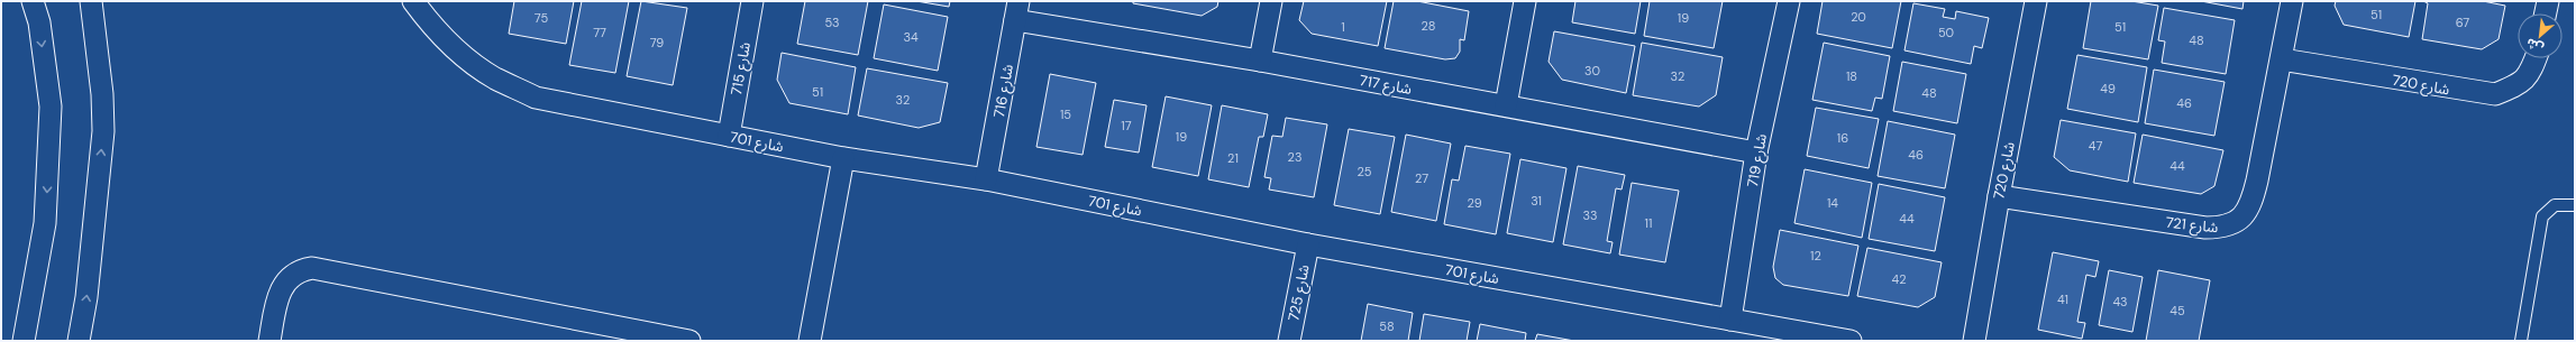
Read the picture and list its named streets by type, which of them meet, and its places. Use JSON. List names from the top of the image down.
{
  "streets": {
    "street": [
      "شارع 715",
      "شارع 717",
      "شارع 720",
      "شارع 716",
      "شارع 701",
      "شارع 719",
      "شارع 721",
      "شارع 725"
    ]
  },
  "crossings": [
    ["شارع 715", "شارع 701"],
    ["شارع 717", "شارع 716"],
    ["شارع 717", "شارع 719"],
    ["شارع 720", "شارع 721"],
    ["شارع 716", "شارع 701"],
    ["شارع 701", "شارع 719"],
    ["شارع 701", "شارع 725"]
  ],
  "house_numbers": [
    "51",
    "20",
    "75",
    "19",
    "53",
    "67",
    "28",
    "1",
    "51",
    "77",
    "50",
    "34",
    "48",
    "79",
    "30",
    "32",
    "18",
    "49",
    "51",
    "48",
    "32",
    "46",
    "15",
    "17",
    "19",
    "16",
    "47",
    "46",
    "23",
    "21",
    "44",
    "25",
    "27",
    "31",
    "29",
    "14",
    "33",
    "44",
    "11",
    "12",
    "42",
    "41",
    "43",
    "45",
    "58"
  ],
  "north": "bottom left"
}
